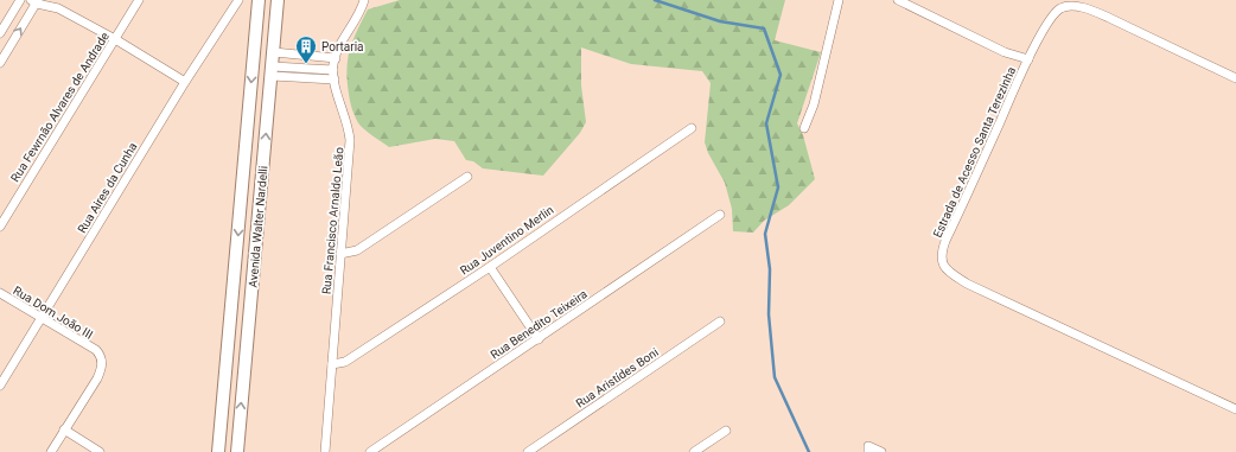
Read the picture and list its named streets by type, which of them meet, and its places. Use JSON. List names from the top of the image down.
{
  "streets": {
    "street": [
      "Rua Fewrnão Alvares de Andrade",
      "Estrada de Acesso Santa Terezinha",
      "Rua Aires da Cunha",
      "Rua Francisco Arnaldo Leão",
      "Avenida Walter Nardelli",
      "Rua Juventino Merlin",
      "Rua Dom João III",
      "Rua Benedito Teixeira",
      "Rua Aristídes Boni"
    ]
  },
  "crossings": [
    ["Rua Aires da Cunha", "Rua Dom João III"],
    ["Rua Francisco Arnaldo Leão", "Rua Juventino Merlin"]
  ],
  "places": {
    "building": ["Portaria"]
  }
}
